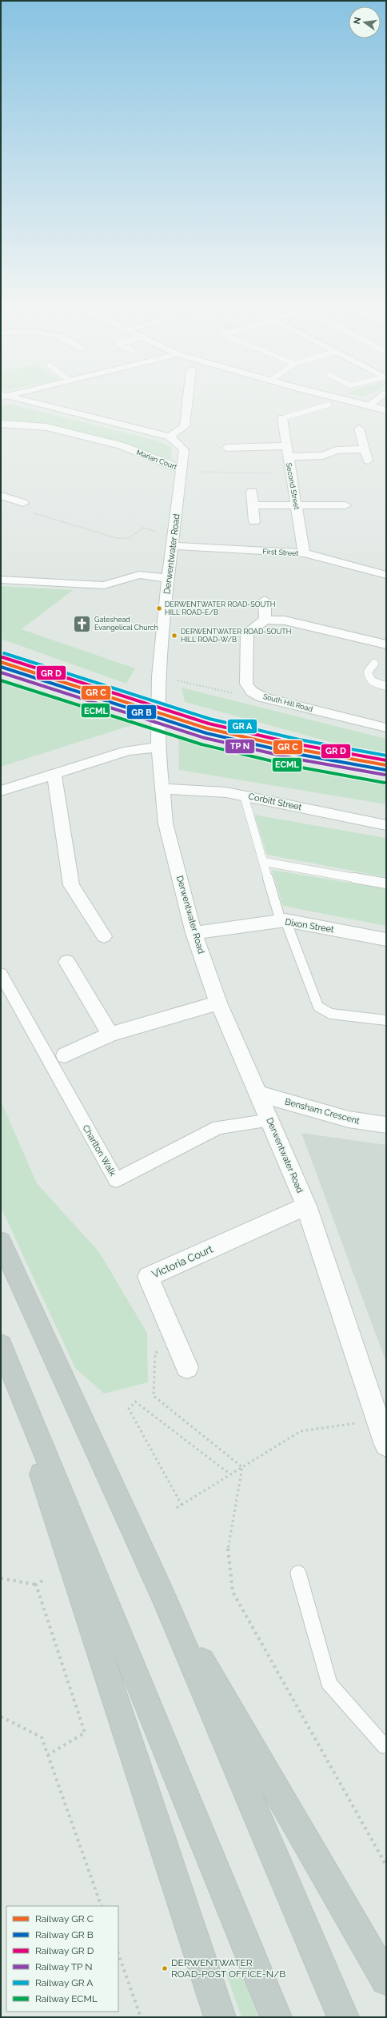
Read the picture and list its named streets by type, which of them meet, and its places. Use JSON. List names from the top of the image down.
{
  "streets": {
    "street": [
      "Marian Court",
      "Second Street",
      "First Street",
      "Derwentwater Road",
      "South Hill Road",
      "Corbitt Street",
      "Dixon Street",
      "Bensham Crescent",
      "Charlton Walk",
      "Victoria Court"
    ]
  },
  "crossings": [
    ["Marian Court", "Derwentwater Road"],
    ["Second Street", "First Street"],
    ["First Street", "Derwentwater Road"],
    ["Derwentwater Road", "Corbitt Street"],
    ["Derwentwater Road", "Dixon Street"],
    ["Derwentwater Road", "Bensham Crescent"],
    ["Derwentwater Road", "Charlton Walk"],
    ["Derwentwater Road", "Victoria Court"]
  ],
  "places": {
    "other": ["DERWENTWATER ROAD-SOUTH HILL ROAD-E/B", "DERWENTWATER ROAD-SOUTH HILL ROAD-W/B", "DERWENTWATER ROAD-POST OFFICE-N/B"],
    "church": ["Gateshead Evangelical Church"]
  },
  "lines": ["rail line ECML"],
  "legend": [
    "Railway GR C",
    "Railway GR B",
    "Railway GR D",
    "Railway TP N",
    "Railway GR A",
    "Railway ECML"
  ],
  "north": "left"
}
